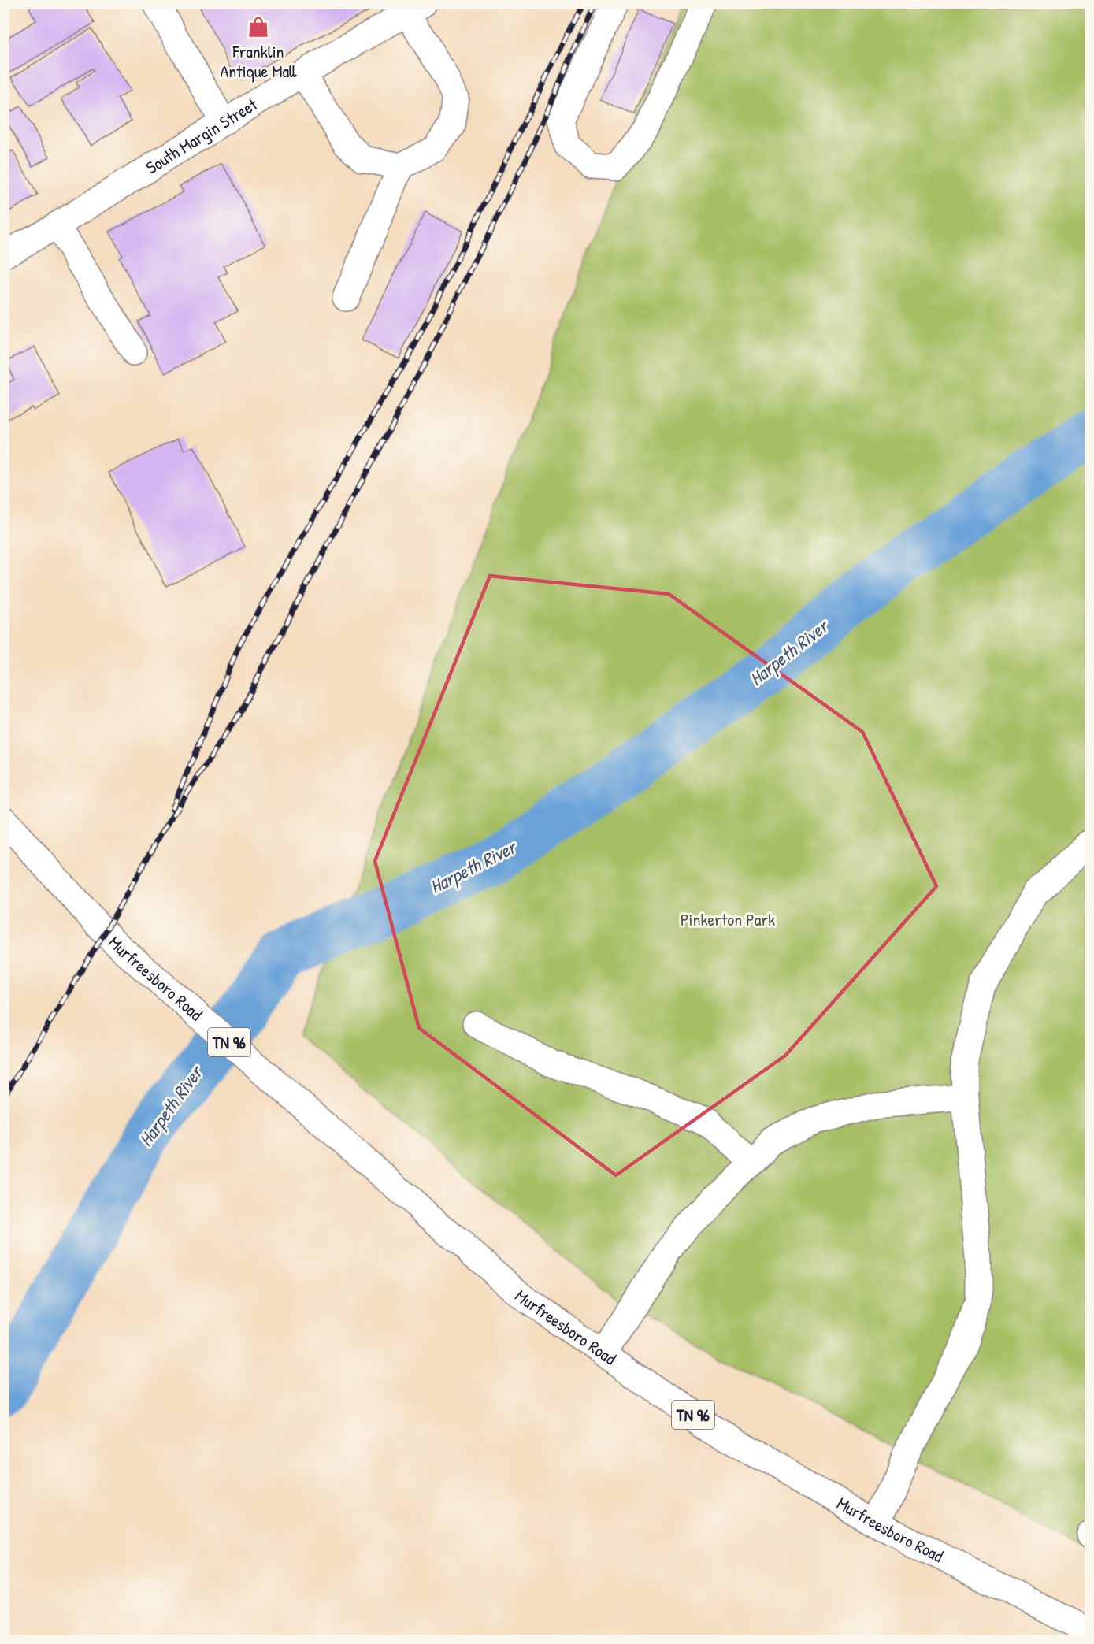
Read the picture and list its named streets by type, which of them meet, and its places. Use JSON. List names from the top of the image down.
{
  "streets": {
    "main road": ["South Margin Street", "Murfreesboro Road", "TN 96"]
  },
  "water": ["Harpeth River"],
  "parks": ["Pinkerton Park"],
  "places": {
    "shop": ["Franklin Antique Mall"]
  }
}
